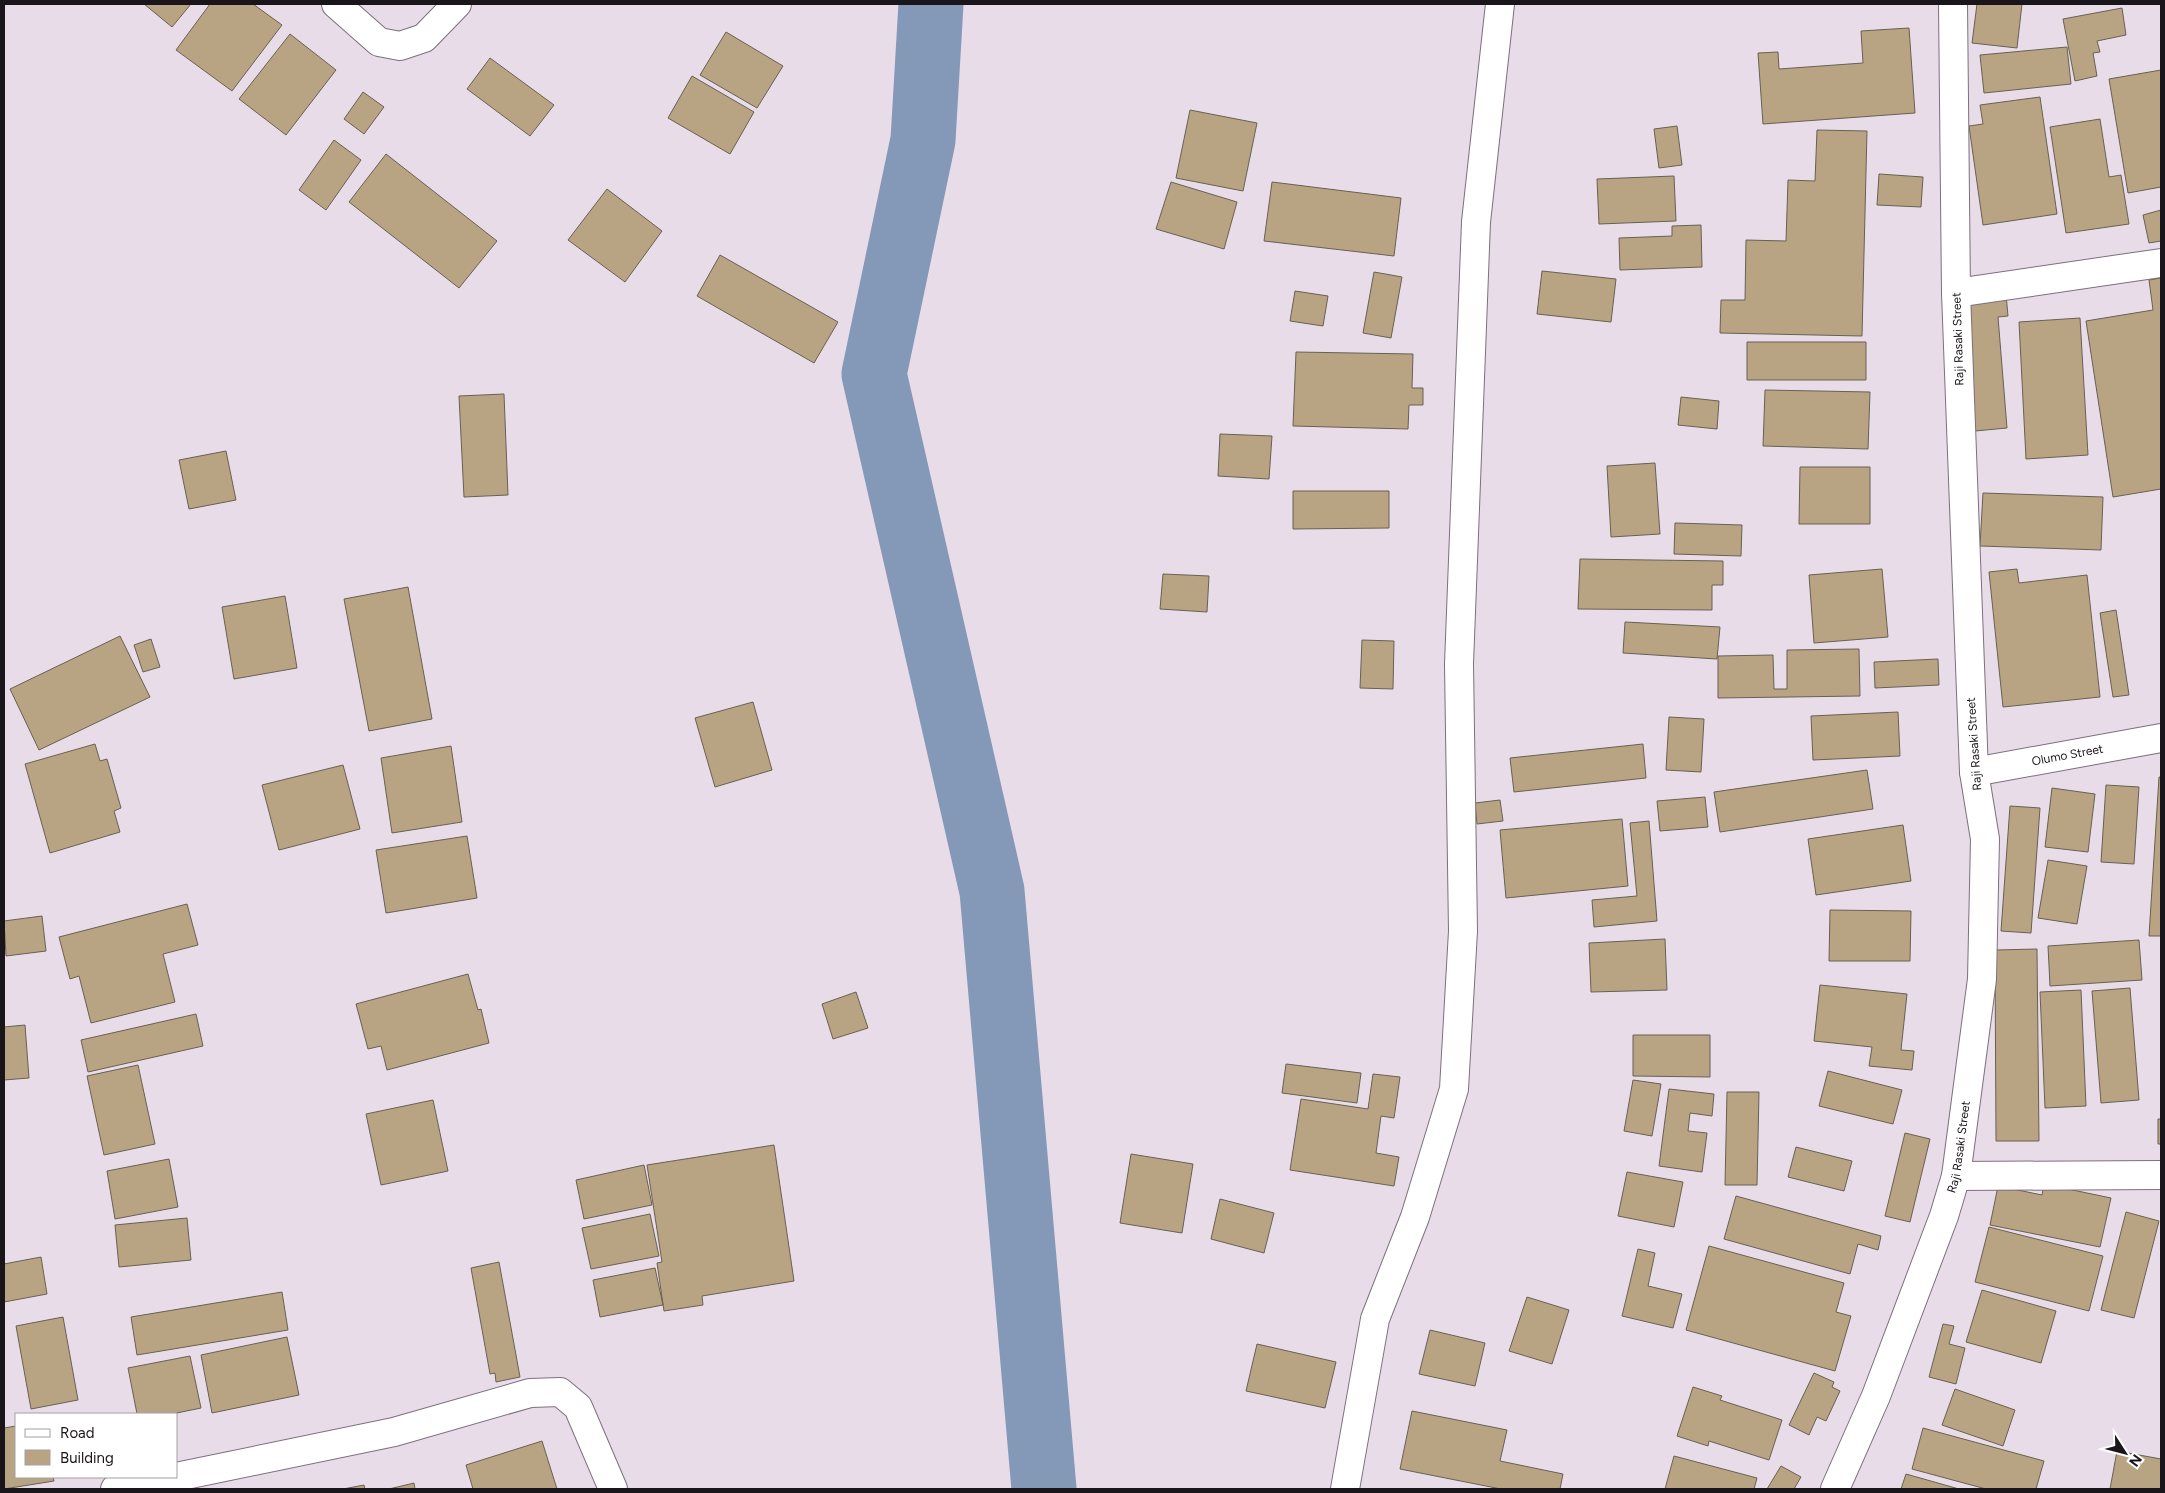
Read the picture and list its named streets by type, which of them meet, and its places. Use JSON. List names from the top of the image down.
{
  "streets": {
    "street": ["Raji Rasaki Street", "Olumo Street"]
  },
  "crossings": [
    ["Raji Rasaki Street", "Olumo Street"]
  ],
  "legend": ["Road", "Building"],
  "north": "bottom right"
}
